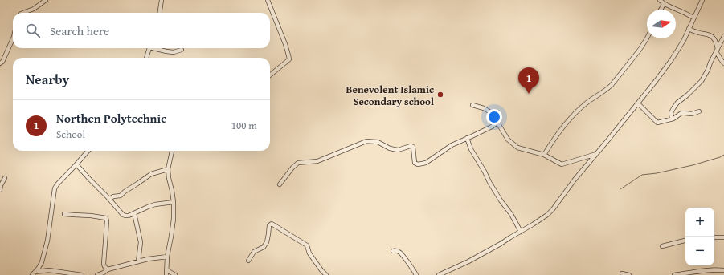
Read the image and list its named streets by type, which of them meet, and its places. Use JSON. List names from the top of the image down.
{
  "places": ["Benevolent Islamic Secondary school"],
  "north": "right",
  "page": {
    "search": "Search here",
    "heading": "Nearby",
    "pins": "1",
    "list": [
      {
        "mark": "1",
        "name": "Northen Polytechnic",
        "note": "School",
        "value": "100 m"
      }
    ],
    "map_buttons": ["+", "−"]
  }
}
